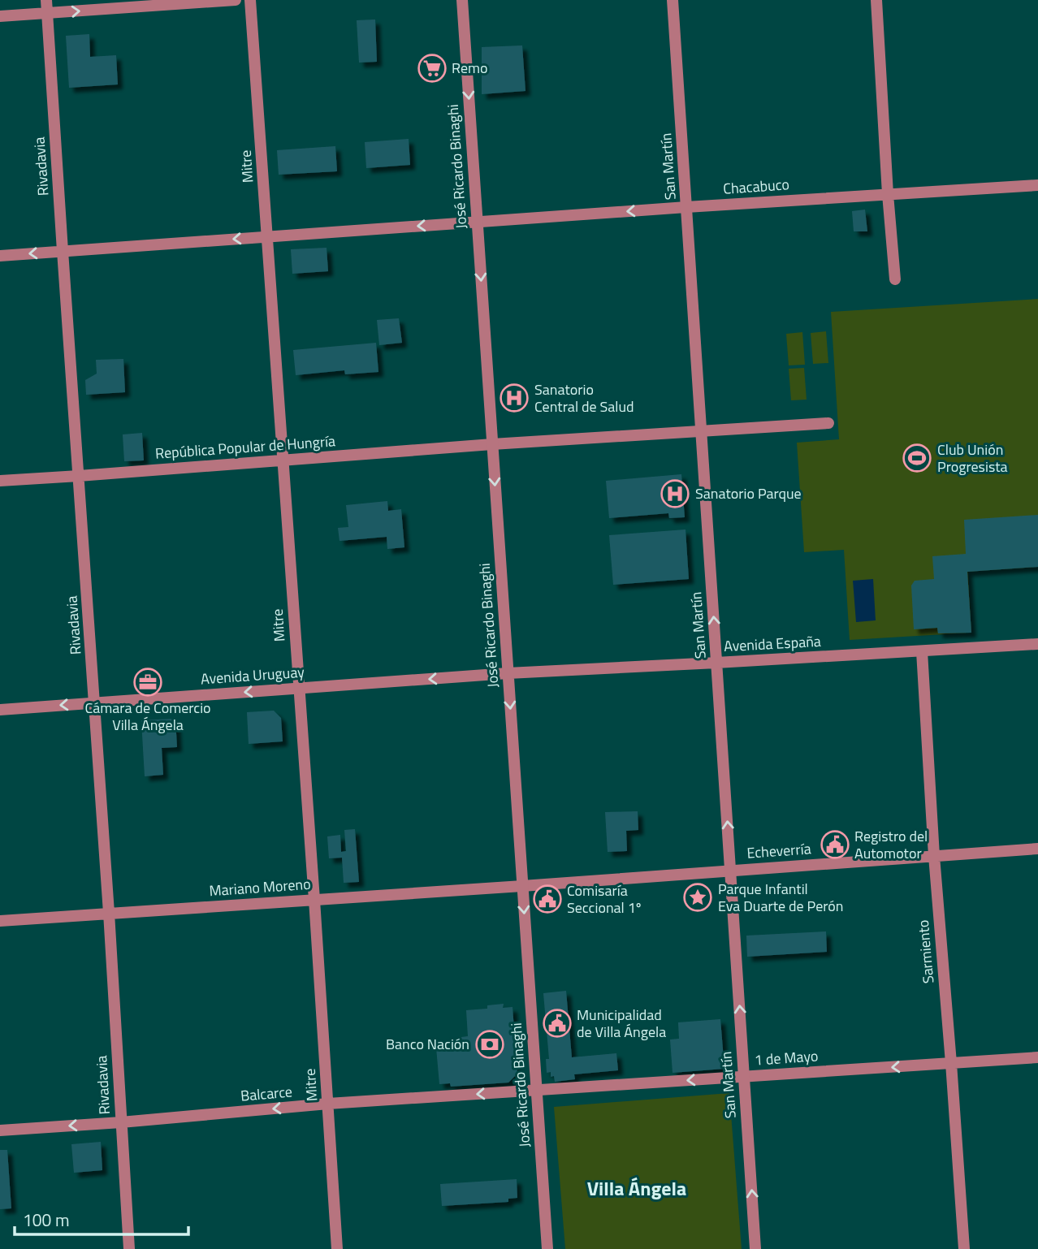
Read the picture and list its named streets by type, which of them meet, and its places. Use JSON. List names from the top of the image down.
{
  "streets": {
    "street": [
      "Rivadavia",
      "Mitre",
      "José Ricardo Binaghi",
      "San Martín",
      "Chacabuco",
      "República Popular de Hungría",
      "Avenida España",
      "Avenida Uruguay",
      "Echeverría",
      "Mariano Moreno",
      "Sarmiento",
      "1 de Mayo",
      "Balcarce"
    ]
  },
  "crossings": [
    ["Rivadavia", "Chacabuco"],
    ["Rivadavia", "República Popular de Hungría"],
    ["Rivadavia", "Avenida Uruguay"],
    ["Rivadavia", "Mariano Moreno"],
    ["Rivadavia", "Balcarce"],
    ["Mitre", "Chacabuco"],
    ["Mitre", "República Popular de Hungría"],
    ["Mitre", "Avenida Uruguay"],
    ["Mitre", "Mariano Moreno"],
    ["Mitre", "Balcarce"],
    ["José Ricardo Binaghi", "Chacabuco"],
    ["José Ricardo Binaghi", "República Popular de Hungría"],
    ["José Ricardo Binaghi", "Avenida España"],
    ["José Ricardo Binaghi", "Avenida Uruguay"],
    ["José Ricardo Binaghi", "Echeverría"],
    ["José Ricardo Binaghi", "Mariano Moreno"],
    ["José Ricardo Binaghi", "1 de Mayo"],
    ["José Ricardo Binaghi", "Balcarce"],
    ["San Martín", "Chacabuco"],
    ["San Martín", "República Popular de Hungría"],
    ["San Martín", "Avenida España"],
    ["San Martín", "Echeverría"],
    ["San Martín", "1 de Mayo"],
    ["Avenida España", "Avenida Uruguay"],
    ["Avenida España", "Sarmiento"],
    ["Echeverría", "Mariano Moreno"],
    ["Echeverría", "Sarmiento"],
    ["Sarmiento", "1 de Mayo"],
    ["1 de Mayo", "Balcarce"]
  ],
  "one_way": [
    "José Ricardo Binaghi",
    "San Martín",
    "Chacabuco",
    "Avenida Uruguay",
    "1 de Mayo",
    "Balcarce"
  ],
  "districts": ["Villa Ángela"],
  "places": {
    "supermarket": ["Remo"],
    "hospital": ["Sanatorio Central de Salud", "Sanatorio Parque"],
    "sports": ["Club Unión Progresista"],
    "office": ["Cámara de Comercio Villa Ángela"],
    "public building": ["Registro del Automotor", "Comisaría Seccional 1º", "Municipalidad de Villa Ángela"],
    "place": ["Parque Infantil Eva Duarte de Perón"],
    "bank": ["Banco Nación"]
  },
  "scale_bar": "100 m"
}
